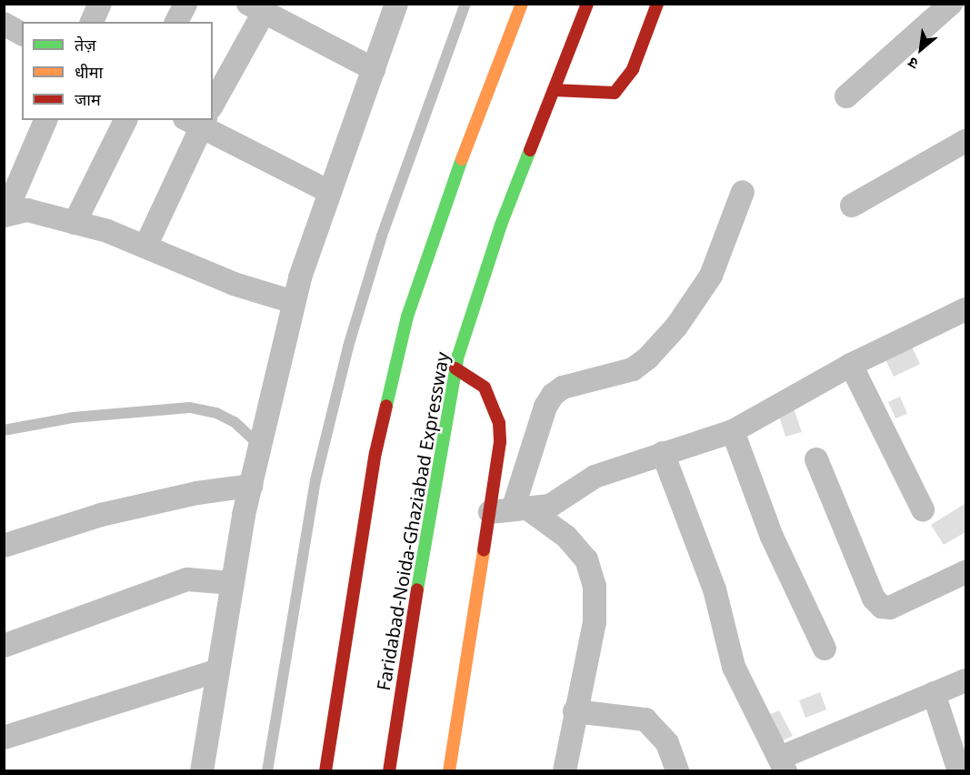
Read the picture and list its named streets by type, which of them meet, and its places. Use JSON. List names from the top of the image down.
{
  "streets": {
    "main road": ["Faridabad-Noida-Ghaziabad Expressway"]
  },
  "legend": ["तेज़", "धीमा", "जाम"],
  "north": "bottom left"
}
